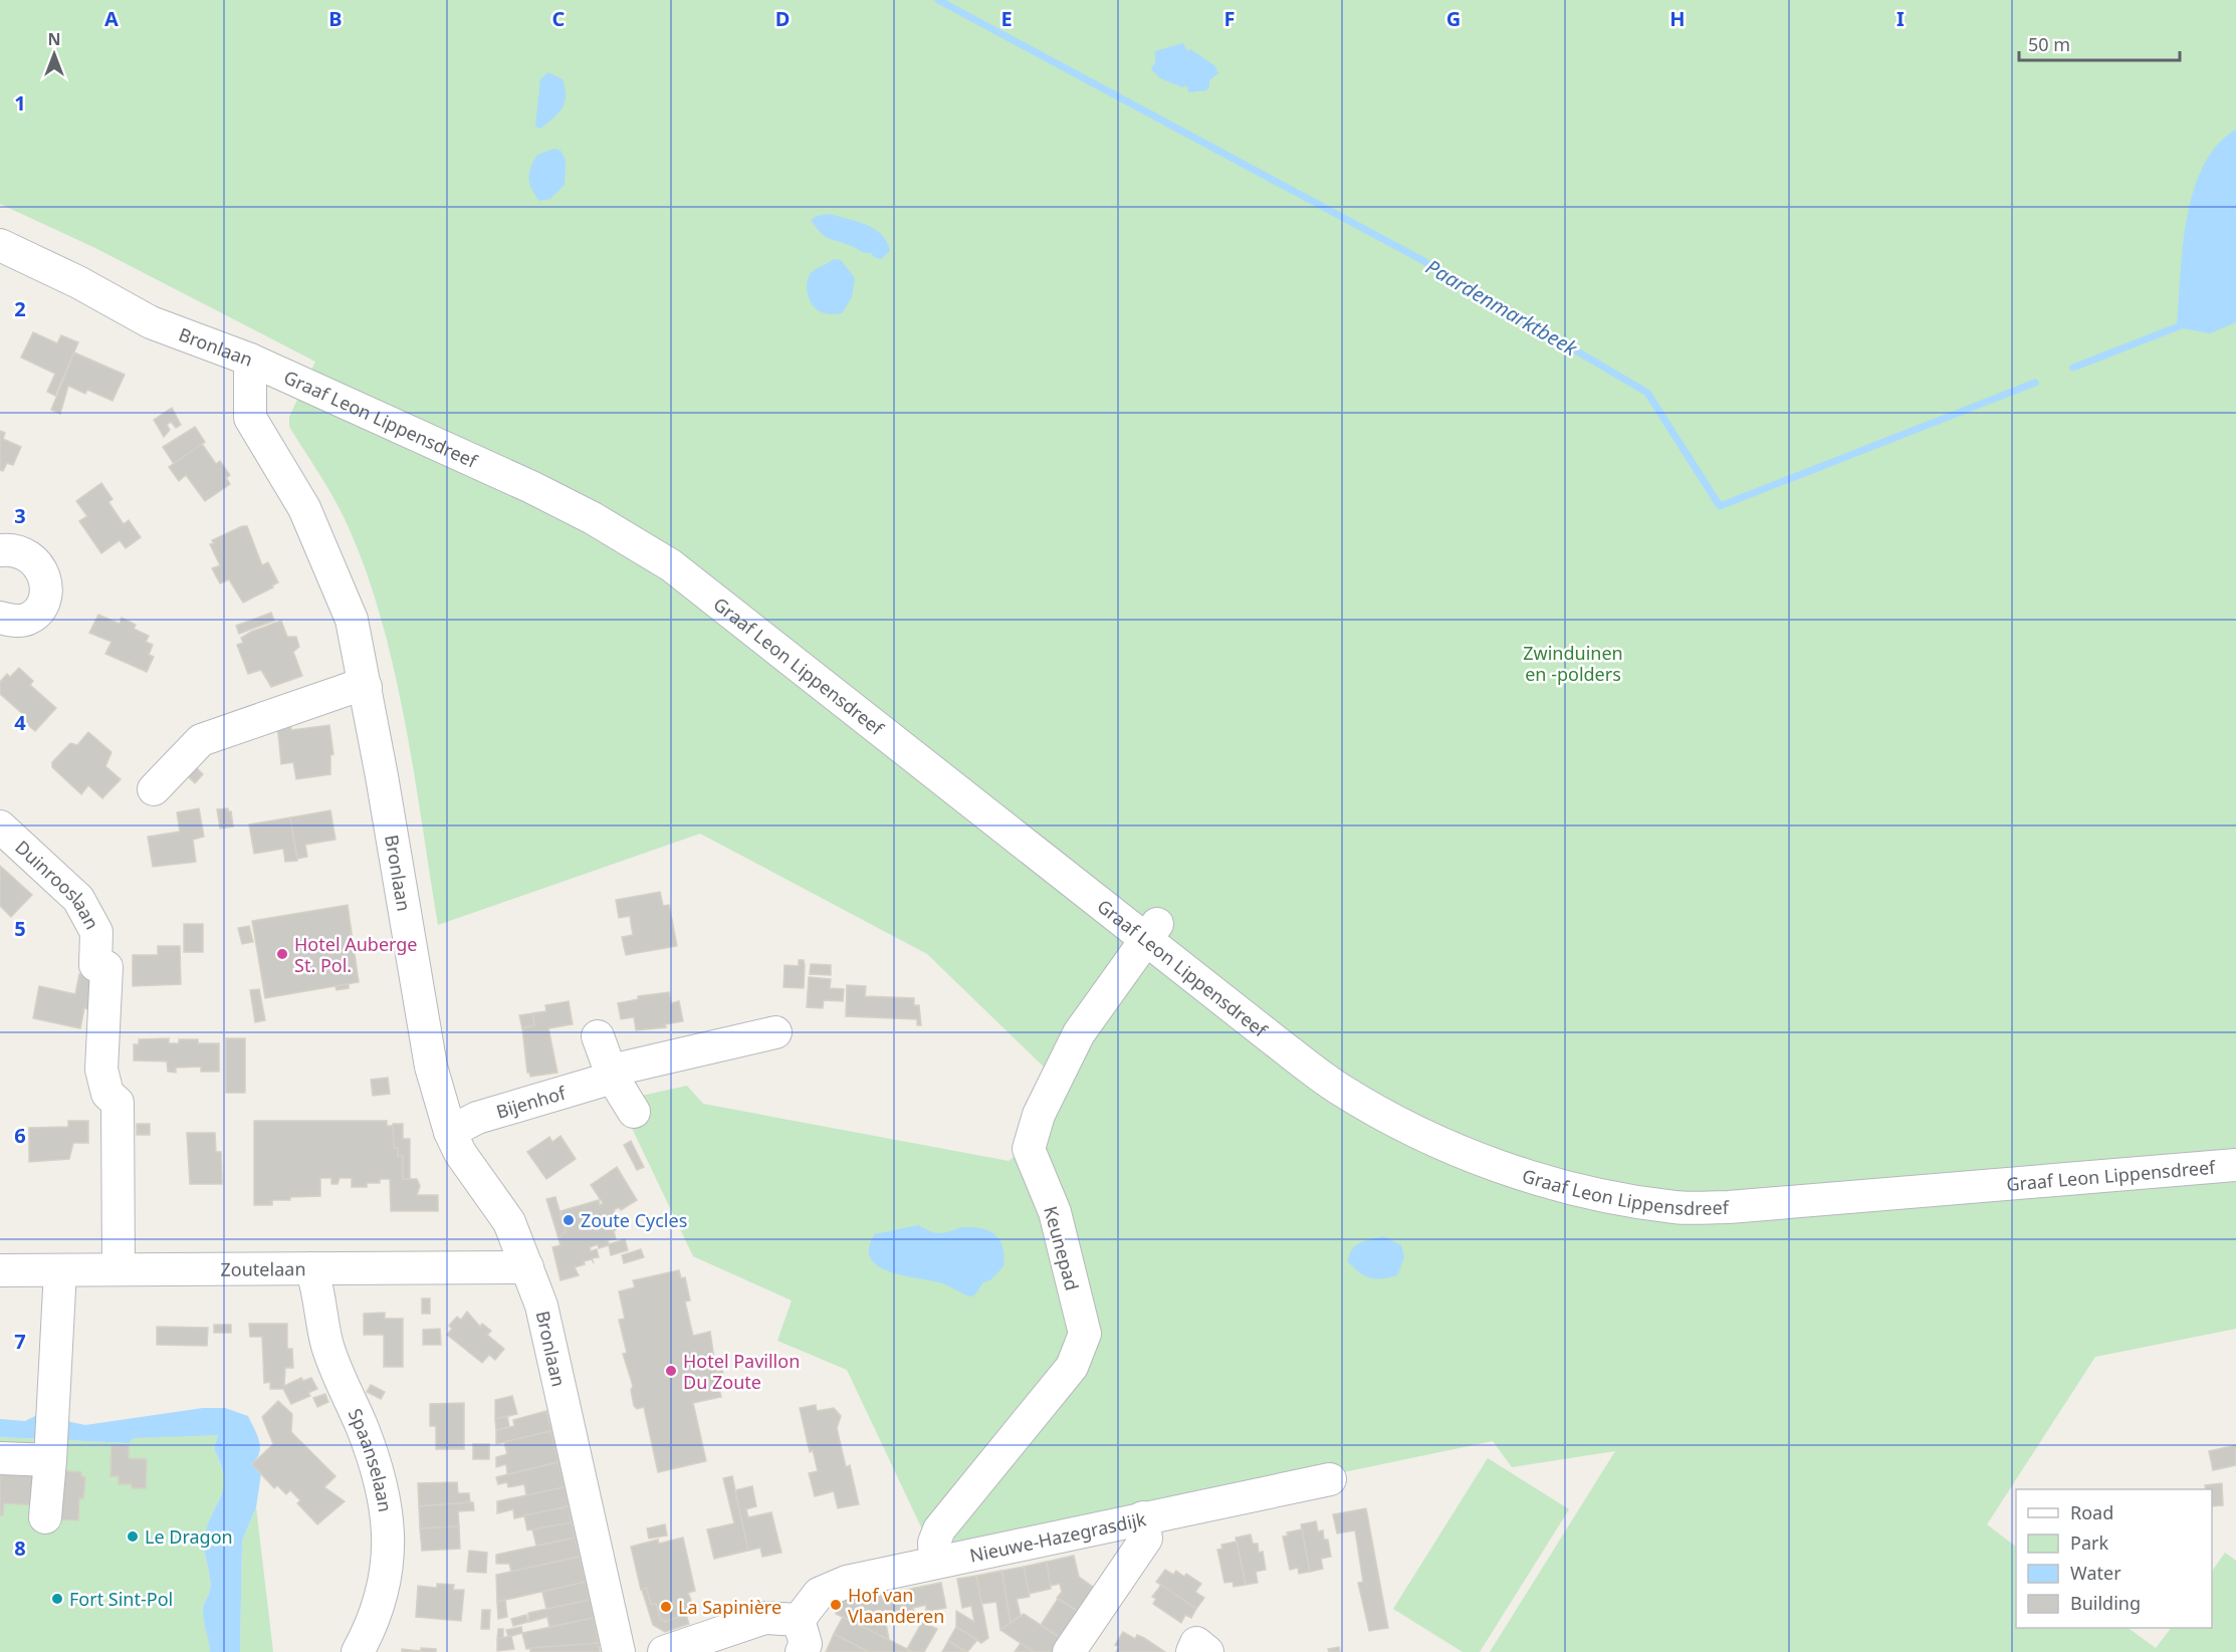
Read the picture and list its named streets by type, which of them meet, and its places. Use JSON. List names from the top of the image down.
{
  "streets": {
    "street": [
      "Bronlaan",
      "Graaf Leon Lippensdreef",
      "Duinrooslaan",
      "Bijenhof",
      "Keunepad",
      "Zoutelaan",
      "Spaanselaan",
      "Nieuwe-Hazegrasdijk"
    ]
  },
  "crossings": [
    ["Bronlaan", "Graaf Leon Lippensdreef"],
    ["Bronlaan", "Bijenhof"],
    ["Bronlaan", "Zoutelaan"],
    ["Graaf Leon Lippensdreef", "Keunepad"],
    ["Duinrooslaan", "Zoutelaan"],
    ["Keunepad", "Nieuwe-Hazegrasdijk"],
    ["Zoutelaan", "Spaanselaan"]
  ],
  "water": ["Paardenmarktbeek"],
  "parks": ["Zwinduinen en -polders"],
  "places": [
    "Hotel Auberge St. Pol.",
    "Zoute Cycles",
    "Hotel Pavillon Du Zoute",
    "Le Dragon",
    "Fort Sint-Pol",
    "Hof van Vlaanderen",
    "La Sapinière"
  ],
  "legend": [
    "Road",
    "Park",
    "Water",
    "Building"
  ],
  "scale_bar": "50 m",
  "north": "top",
  "grid": {
    "columns": [
      "A",
      "B",
      "C",
      "D",
      "E",
      "F",
      "G",
      "H",
      "I"
    ],
    "rows": [
      "1",
      "2",
      "3",
      "4",
      "5",
      "6",
      "7",
      "8"
    ]
  }
}
